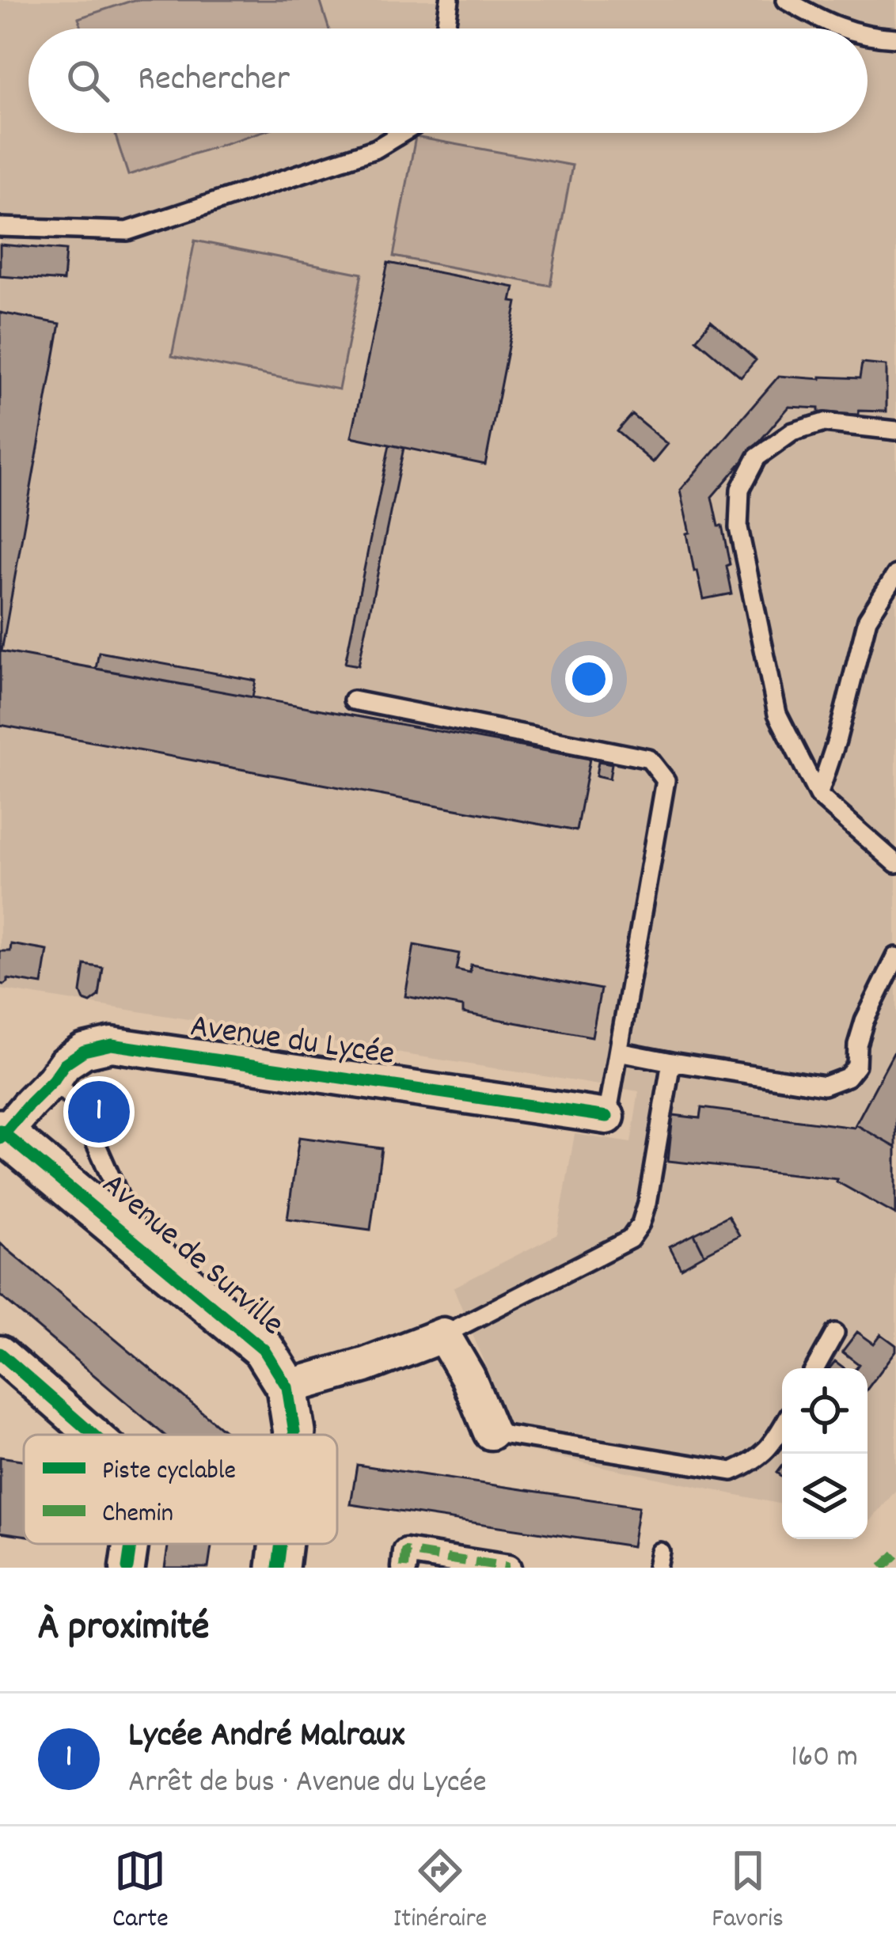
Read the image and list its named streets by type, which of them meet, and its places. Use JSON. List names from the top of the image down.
{
  "streets": {
    "street": ["Avenue du Lycée", "Avenue de Surville"]
  },
  "crossings": [
    ["Avenue du Lycée", "Avenue de Surville"]
  ],
  "legend": ["Piste cyclable", "Chemin"],
  "page": {
    "search": "Rechercher",
    "pins": "1",
    "heading": "À proximité",
    "list": [
      {
        "mark": "1",
        "name": "Lycée André Malraux",
        "note": "Arrêt de bus · Avenue du Lycée",
        "value": "160 m"
      }
    ],
    "nav": ["Carte", "Itinéraire", "Favoris"]
  }
}
